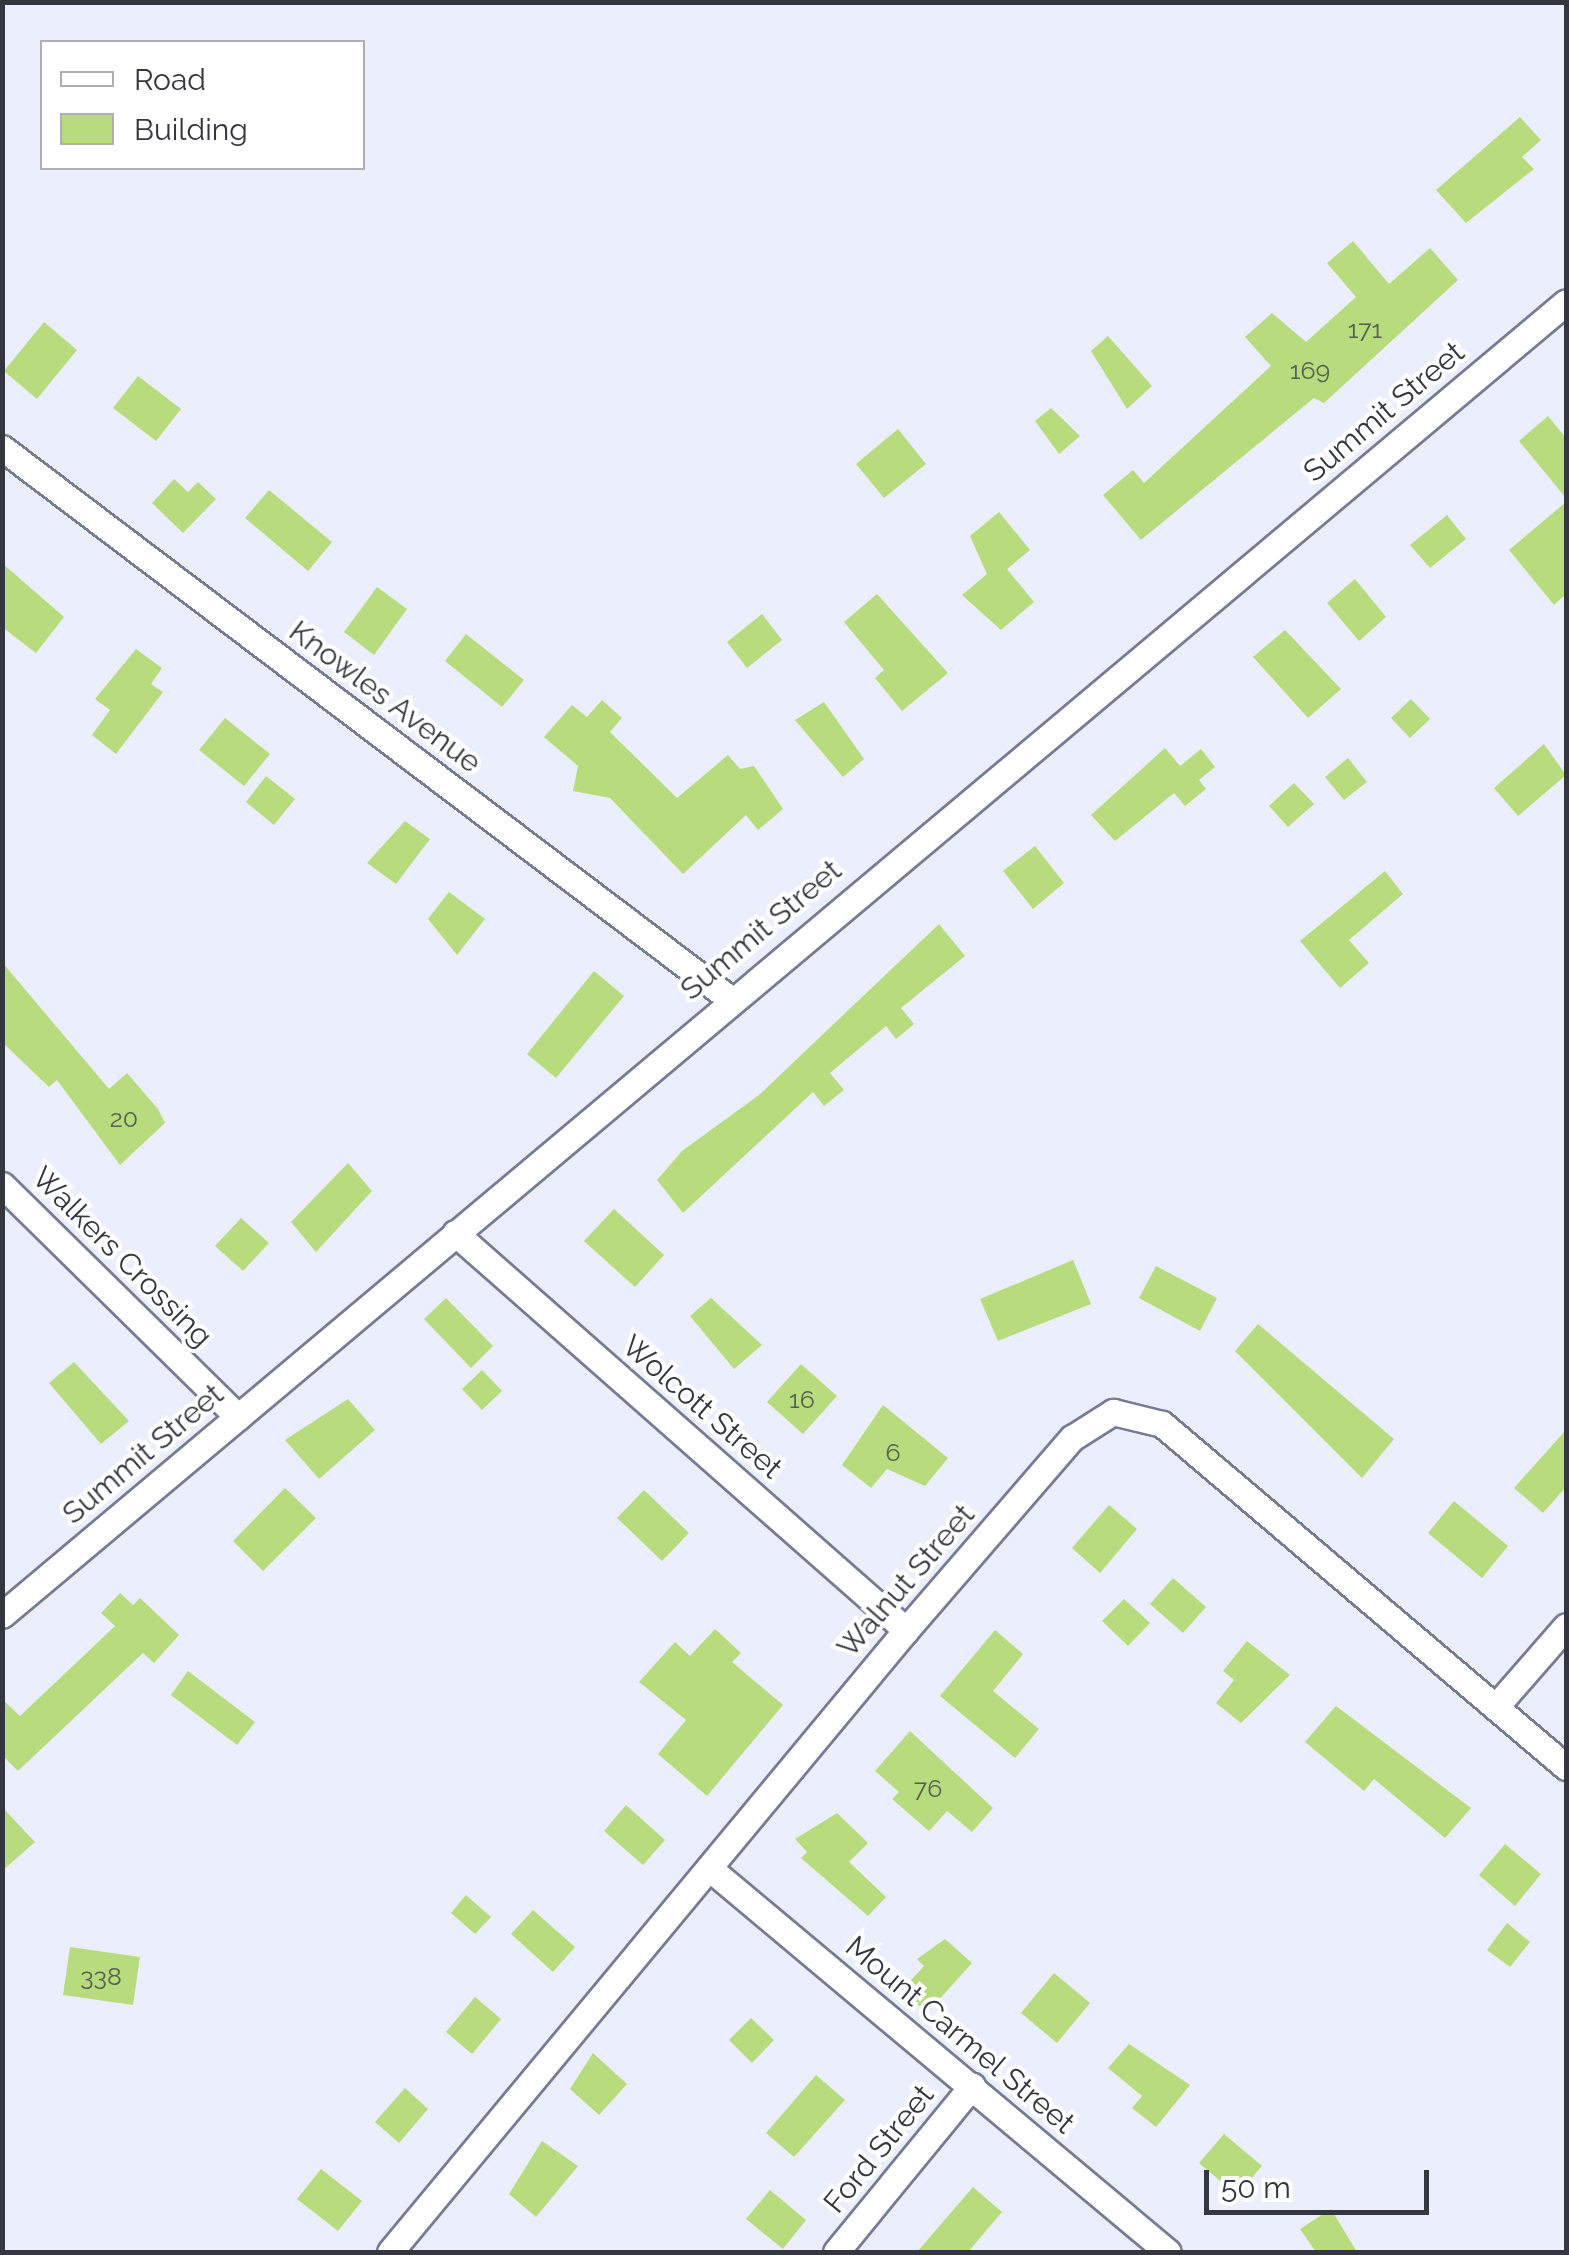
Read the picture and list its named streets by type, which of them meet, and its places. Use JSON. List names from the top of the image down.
{
  "streets": {
    "street": [
      "Summit Street",
      "Knowles Avenue",
      "Walkers Crossing",
      "Wolcott Street",
      "Walnut Street",
      "Mount Carmel Street",
      "Ford Street"
    ]
  },
  "crossings": [
    ["Summit Street", "Knowles Avenue"],
    ["Summit Street", "Walkers Crossing"],
    ["Summit Street", "Wolcott Street"],
    ["Wolcott Street", "Walnut Street"],
    ["Walnut Street", "Mount Carmel Street"],
    ["Mount Carmel Street", "Ford Street"]
  ],
  "house_numbers": [
    "171",
    "169",
    "20",
    "16",
    "6",
    "76",
    "338"
  ],
  "legend": ["Road", "Building"],
  "scale_bar": "50 m"
}
